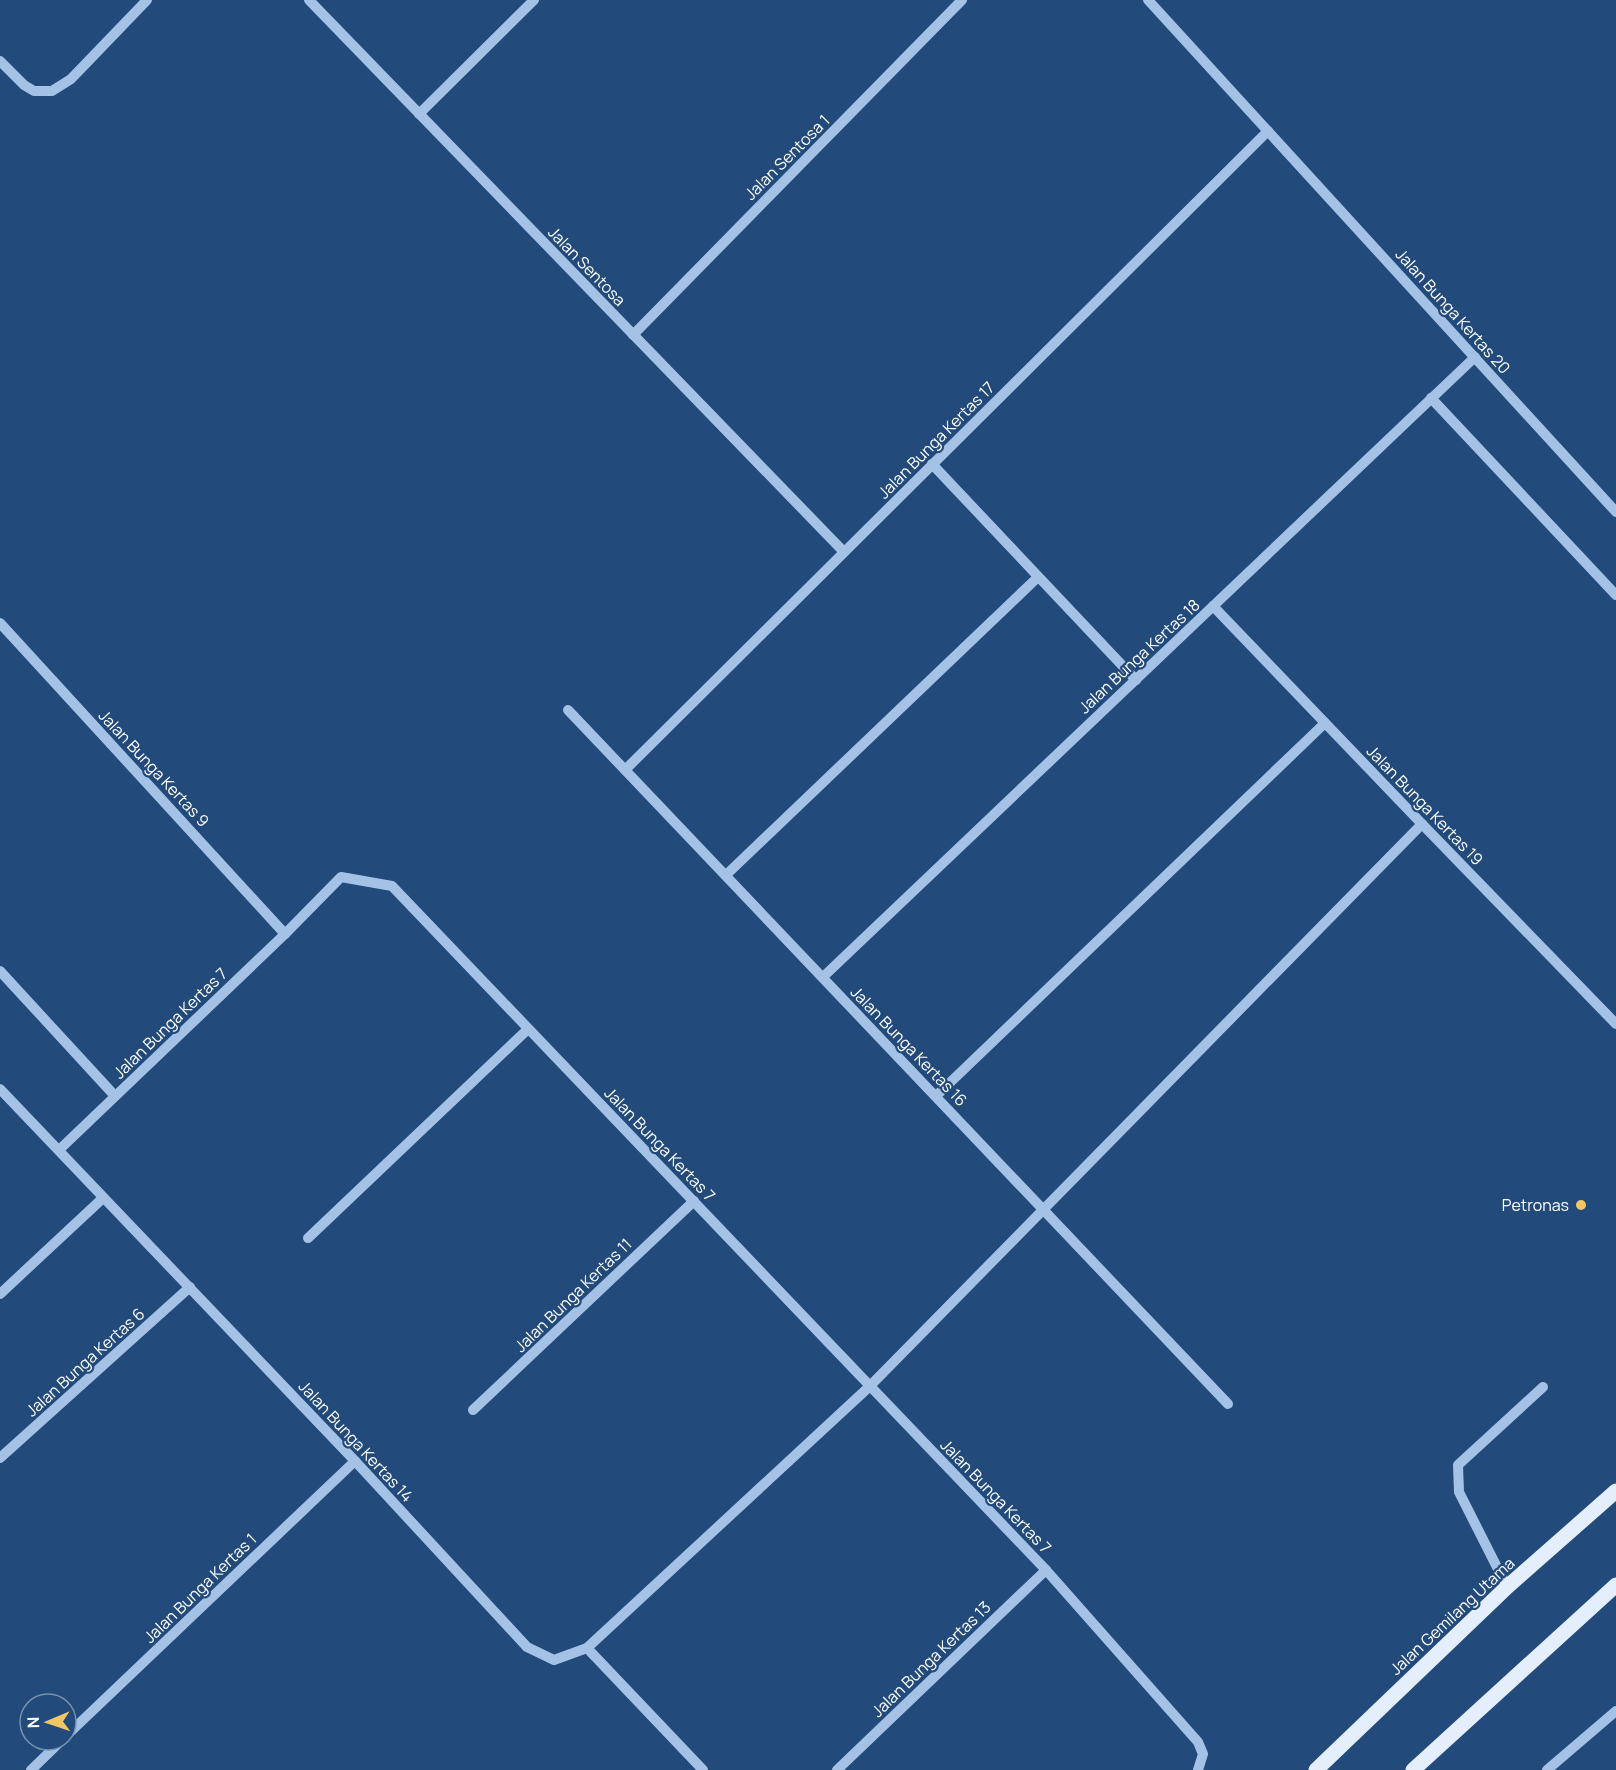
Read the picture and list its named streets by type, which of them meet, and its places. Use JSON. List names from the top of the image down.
{
  "streets": {
    "main road": ["Jalan Gemilang Utama"],
    "street": [
      "Jalan Sentosa 1",
      "Jalan Sentosa",
      "Jalan Bunga Kertas 20",
      "Jalan Bunga Kertas 17",
      "Jalan Bunga Kertas 18",
      "Jalan Bunga Kertas 9",
      "Jalan Bunga Kertas 19",
      "Jalan Bunga Kertas 7",
      "Jalan Bunga Kertas 16",
      "Jalan Bunga Kertas 11",
      "Jalan Bunga Kertas 6",
      "Jalan Bunga Kertas 14",
      "Jalan Bunga Kertas 1",
      "Jalan Bunga Kertas 13"
    ]
  },
  "crossings": [
    ["Jalan Sentosa 1", "Jalan Sentosa"],
    ["Jalan Sentosa", "Jalan Bunga Kertas 17"],
    ["Jalan Bunga Kertas 20", "Jalan Bunga Kertas 17"],
    ["Jalan Bunga Kertas 20", "Jalan Bunga Kertas 18"],
    ["Jalan Bunga Kertas 17", "Jalan Bunga Kertas 16"],
    ["Jalan Bunga Kertas 18", "Jalan Bunga Kertas 19"],
    ["Jalan Bunga Kertas 18", "Jalan Bunga Kertas 16"],
    ["Jalan Bunga Kertas 9", "Jalan Bunga Kertas 7"],
    ["Jalan Bunga Kertas 7", "Jalan Bunga Kertas 11"],
    ["Jalan Bunga Kertas 7", "Jalan Bunga Kertas 14"],
    ["Jalan Bunga Kertas 7", "Jalan Bunga Kertas 13"],
    ["Jalan Bunga Kertas 6", "Jalan Bunga Kertas 14"],
    ["Jalan Bunga Kertas 14", "Jalan Bunga Kertas 1"]
  ],
  "places": ["Petronas"],
  "north": "left"
}
